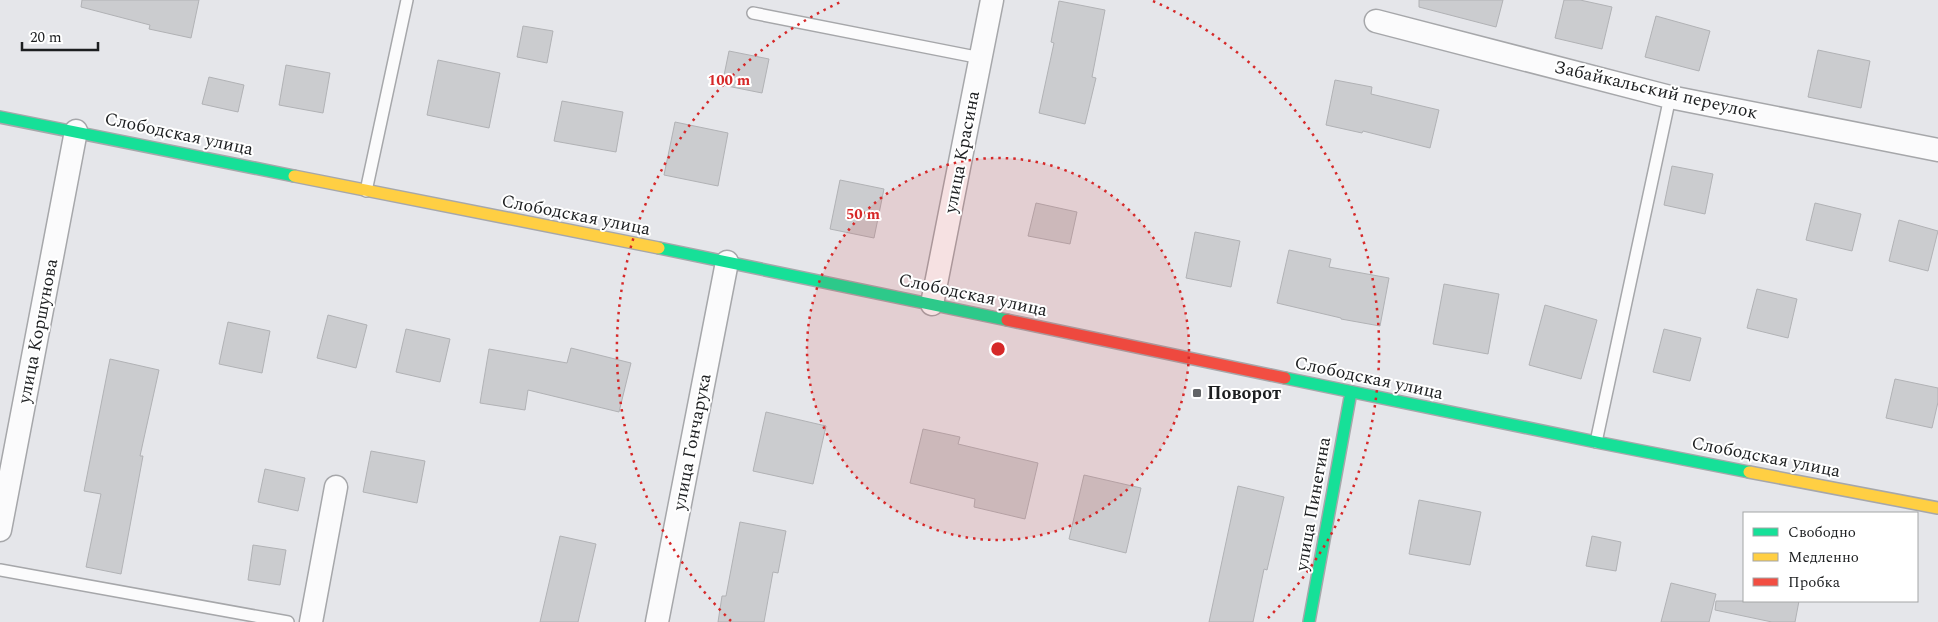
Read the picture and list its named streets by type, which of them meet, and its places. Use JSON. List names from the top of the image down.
{
  "streets": {
    "street": [
      "Забайкальский переулок",
      "Слободская улица",
      "улица Красина",
      "улица Коршунова",
      "улица Гончарука",
      "улица Пинегина"
    ]
  },
  "crossings": [
    ["Слободская улица", "улица Красина"],
    ["Слободская улица", "улица Коршунова"],
    ["Слободская улица", "улица Гончарука"],
    ["Слободская улица", "улица Пинегина"]
  ],
  "places": {
    "transit": ["Поворот"]
  },
  "legend": ["Свободно", "Медленно", "Пробка"],
  "scale_bar": "20 m",
  "rings": ["100 m", "50 m"]
}
